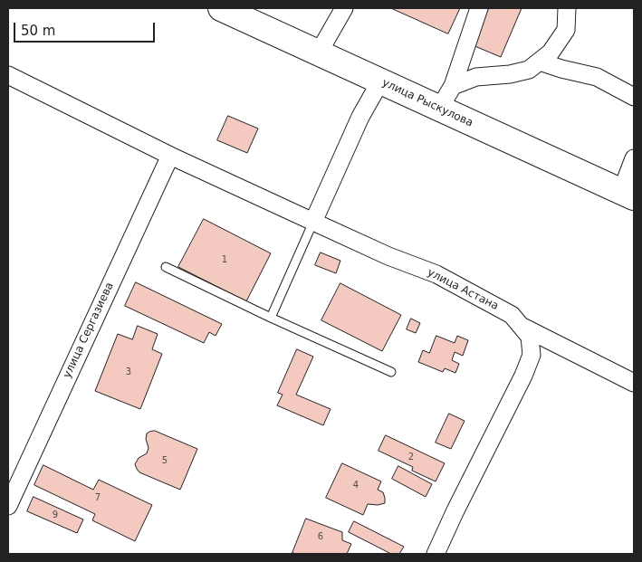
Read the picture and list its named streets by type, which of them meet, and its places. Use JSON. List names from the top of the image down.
{
  "streets": {
    "main road": ["улица Рыскулова"],
    "street": ["улица Астана", "улица Сергазиева"]
  },
  "crossings": [
    ["улица Астана", "улица Сергазиева"]
  ],
  "house_numbers": [
    "1",
    "3",
    "2",
    "5",
    "4",
    "7",
    "9",
    "6"
  ],
  "scale_bar": "50 m"
}
